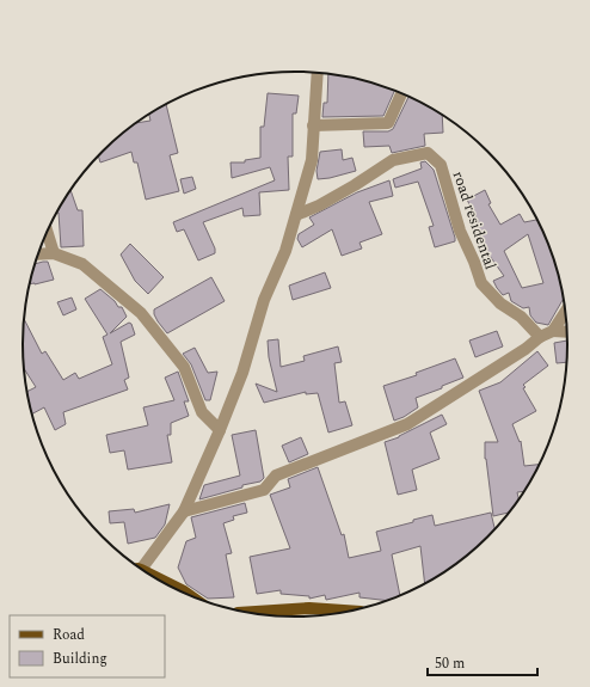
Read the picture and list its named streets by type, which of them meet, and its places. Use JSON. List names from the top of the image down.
{
  "streets": {
    "street": ["road residental"]
  },
  "legend": ["Road", "Building"],
  "scale_bar": "50 m"
}
